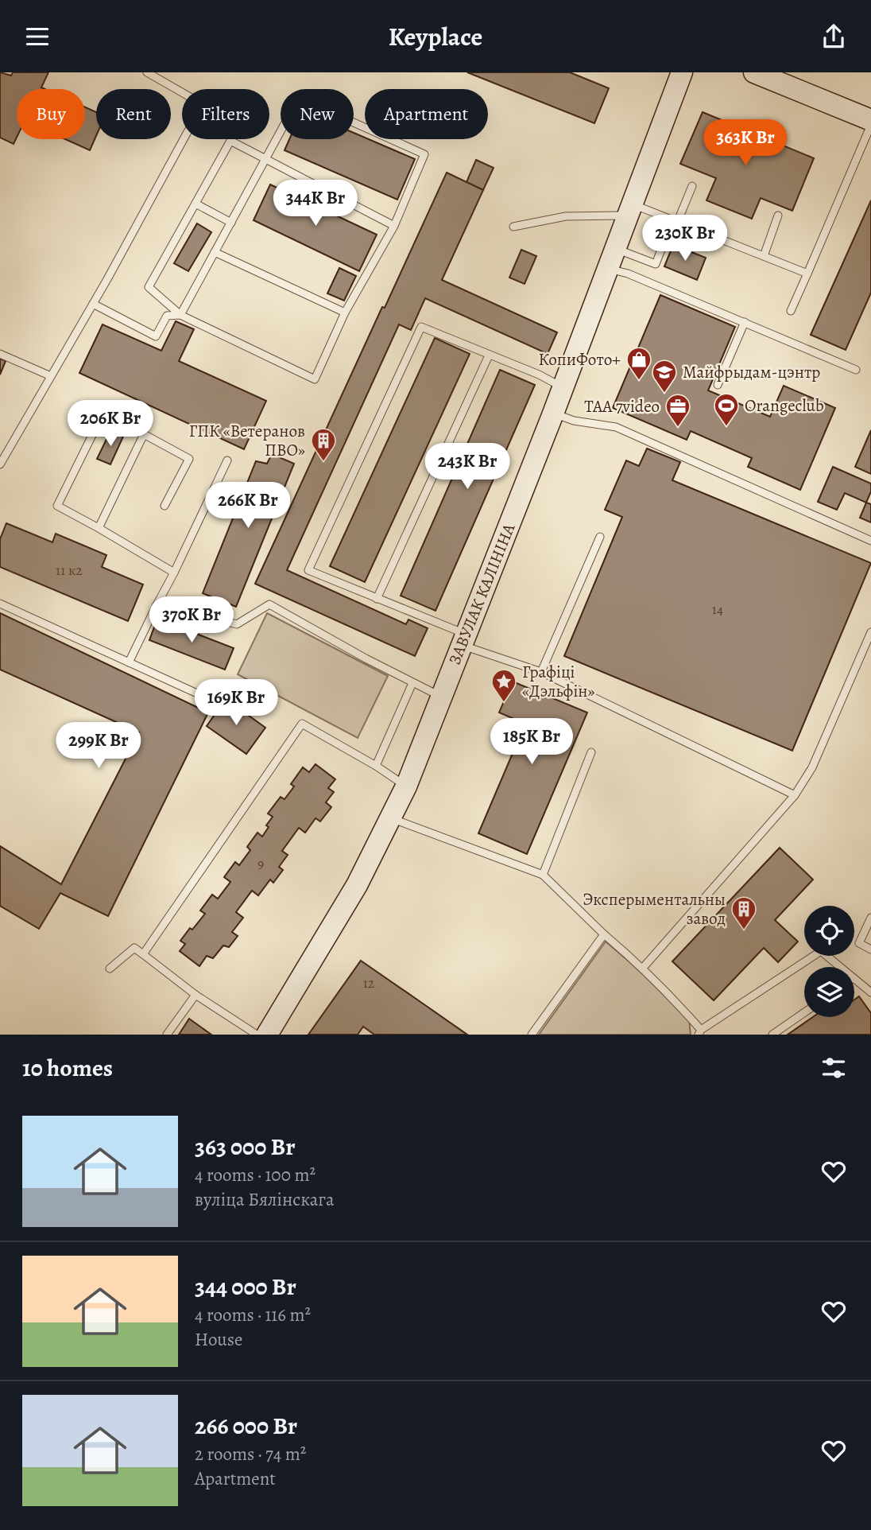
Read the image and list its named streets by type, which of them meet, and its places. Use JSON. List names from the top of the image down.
{
  "streets": {
    "street": ["ЗАВУЛАК КАЛІНІНА"]
  },
  "places": {
    "shop": ["КопиФото+"],
    "school or university": ["Майфрыдам-цэнтр"],
    "sports": ["Orangeclub"],
    "office": ["ТАА 7video"],
    "building": ["ГПК «Ветеранов ПВО»", "Эксперыментальны завод"],
    "place": ["Графіці «Дэльфін»"]
  },
  "house_numbers": [
    "11 к2",
    "14",
    "9",
    "12"
  ],
  "page": {
    "header": "Keyplace",
    "chip": [
      "Buy",
      "Rent",
      "Filters",
      "New",
      "Apartment"
    ],
    "price": [
      "363K Br",
      "344K Br",
      "230K Br",
      "206K Br",
      "243K Br",
      "266K Br",
      "370K Br",
      "169K Br",
      "185K Br",
      "299K Br"
    ],
    "heading": "10 homes",
    "list": [
      {
        "name": "363 000 Br",
        "note": "4 rooms · 100 m² · вуліца Бялінскага"
      },
      {
        "name": "344 000 Br",
        "note": "4 rooms · 116 m² · House"
      },
      {
        "name": "266 000 Br",
        "note": "2 rooms · 74 m² · Apartment"
      }
    ]
  }
}
